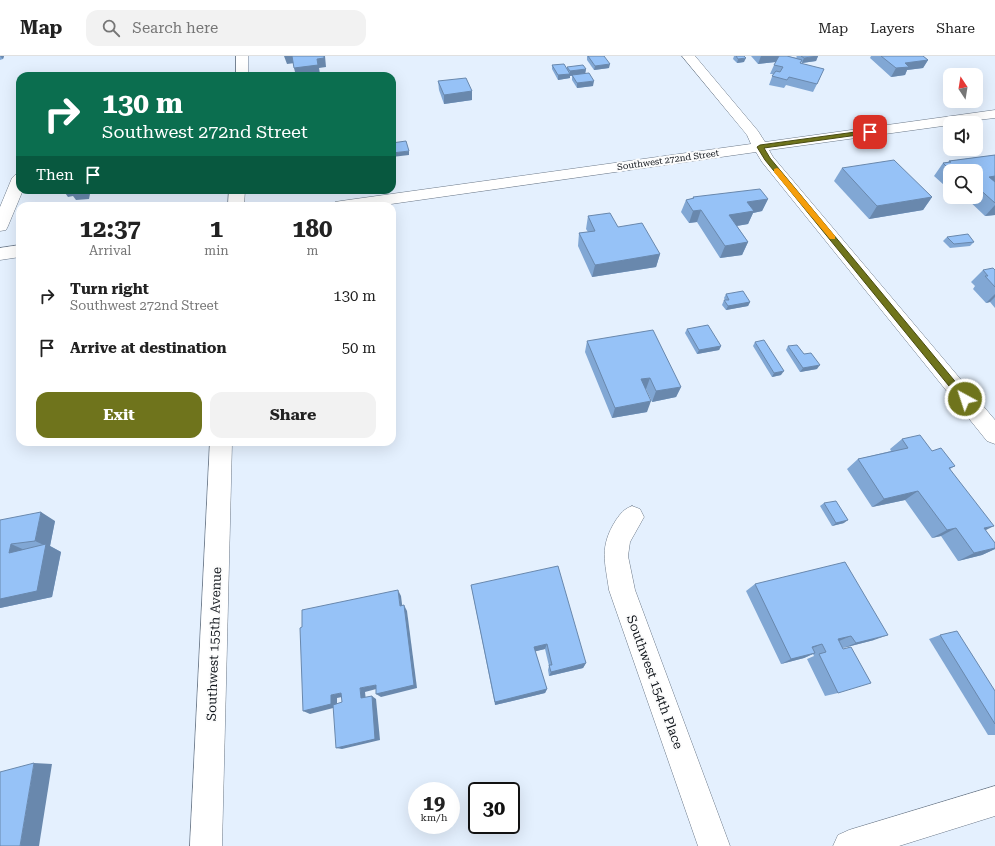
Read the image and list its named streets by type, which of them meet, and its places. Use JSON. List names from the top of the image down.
{
  "streets": {
    "street": ["Southwest 272nd Street", "Southwest 155th Avenue", "Southwest 154th Place"]
  },
  "north": "top",
  "page": {
    "header": "Map",
    "search": "Search here",
    "nav": ["Map", "Layers", "Share"],
    "turn": ["130 m", "Southwest 272nd Street"],
    "then": "Then",
    "eta": [
      "12:37",
      "Arrival",
      "1",
      "min",
      "180",
      "m"
    ],
    "list": [
      {
        "name": "Turn right",
        "note": "Southwest 272nd Street",
        "value": "130 m"
      },
      {
        "name": "Arrive at destination",
        "value": "50 m"
      }
    ],
    "buttons": ["Exit", "Share"],
    "speed": "19 km/h",
    "limit": "30"
  }
}
